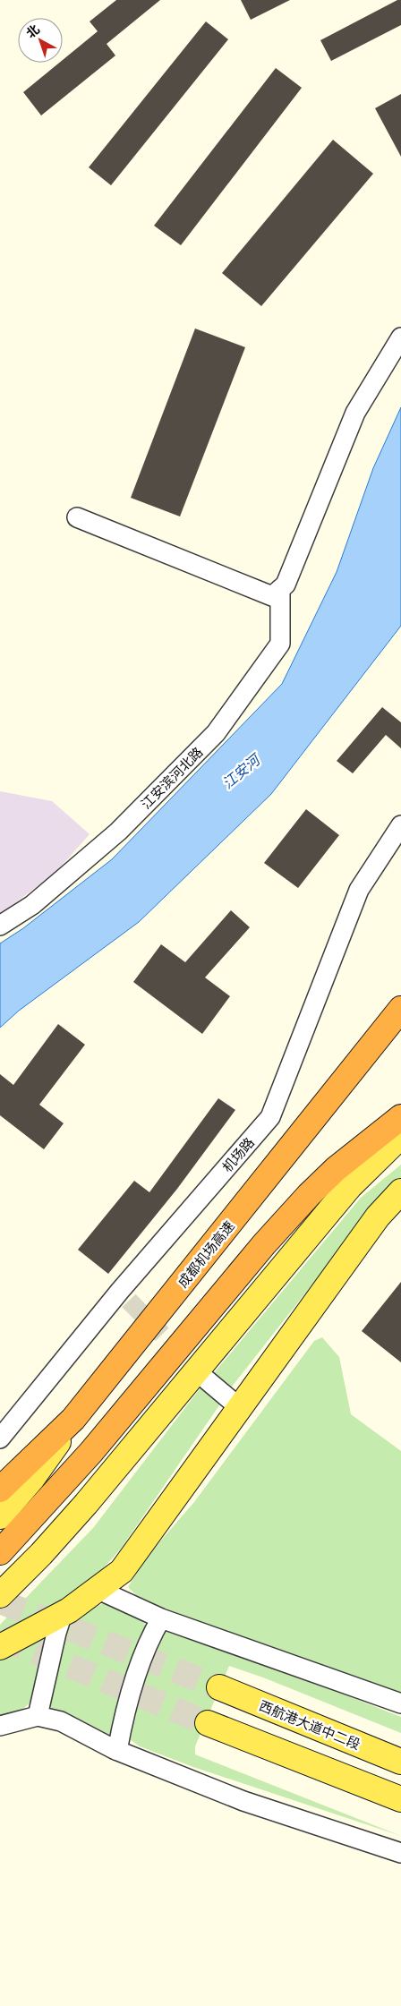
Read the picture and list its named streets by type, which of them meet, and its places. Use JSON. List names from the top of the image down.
{
  "streets": {
    "highway": ["成都机场高速"],
    "main road": ["西航港大道中二段"],
    "street": ["江安滨河北路", "机场路"]
  },
  "water": ["江安河"],
  "north": "top left"
}
